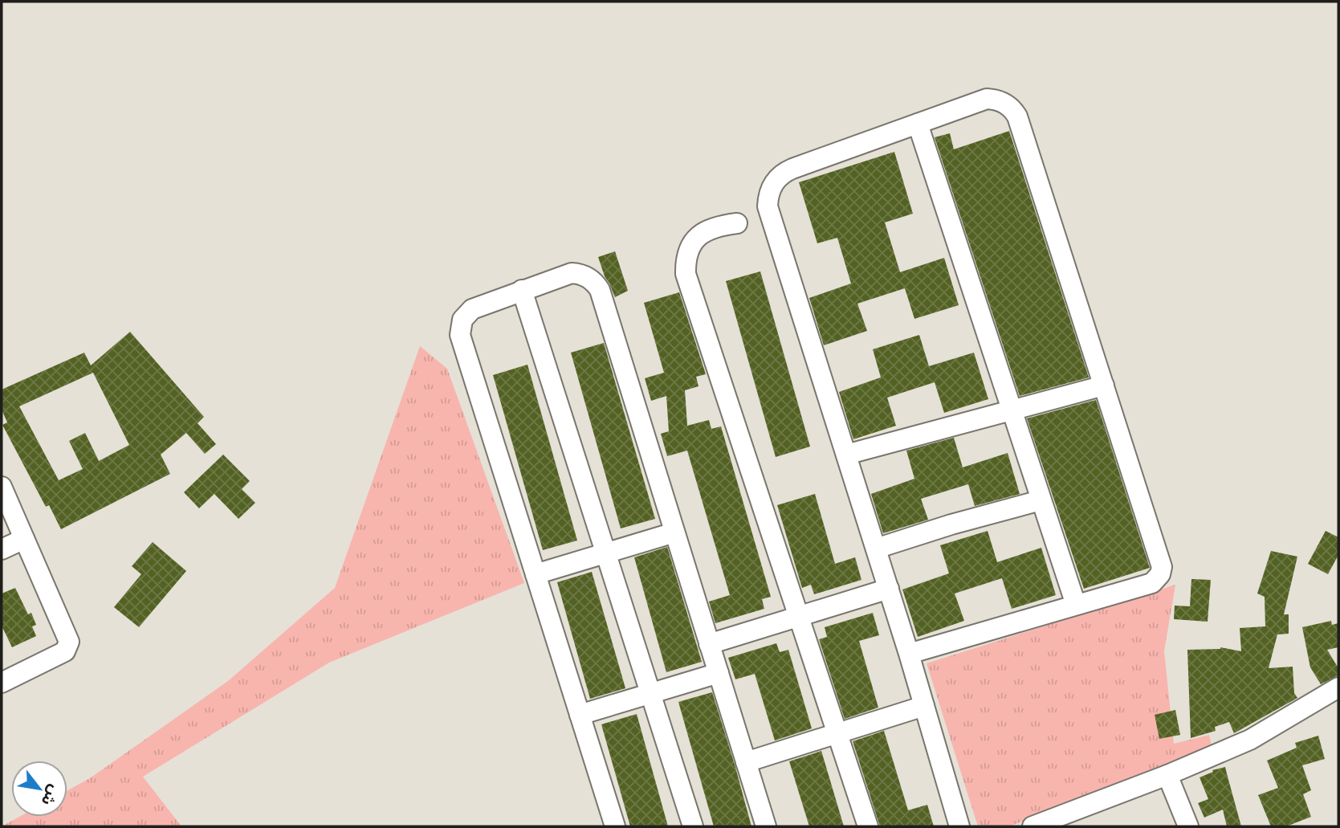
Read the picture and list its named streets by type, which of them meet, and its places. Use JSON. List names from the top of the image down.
{
  "north": "bottom right"
}
